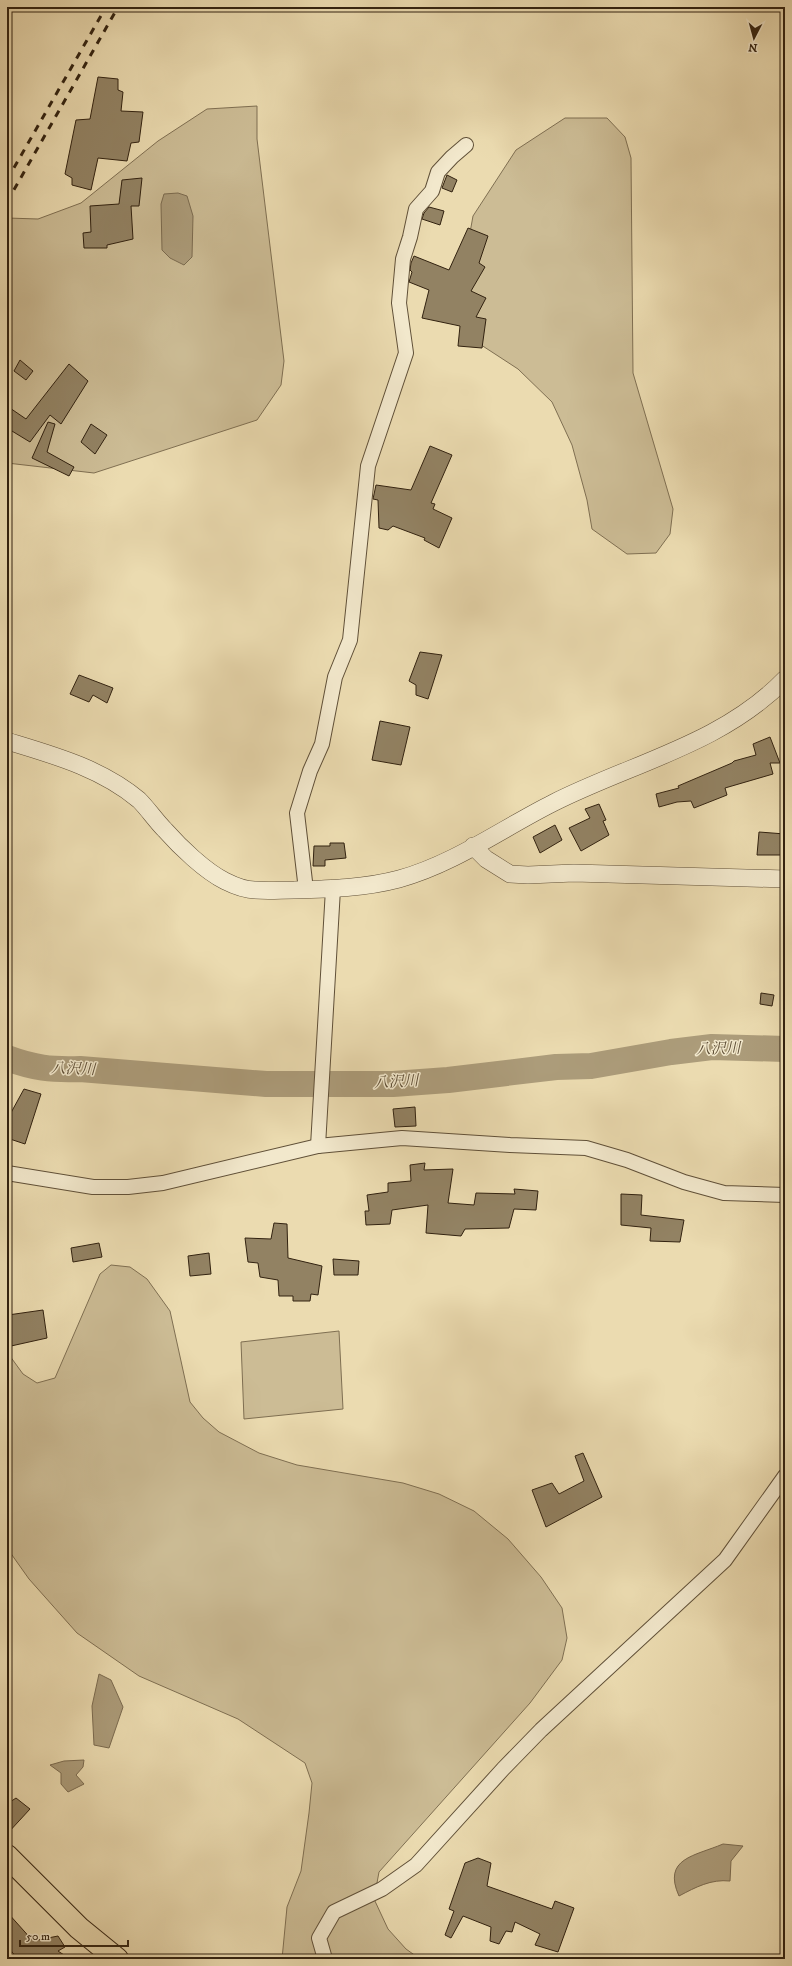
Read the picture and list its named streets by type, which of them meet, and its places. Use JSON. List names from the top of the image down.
{
  "water": ["八沢川"],
  "scale_bar": "50 m",
  "north": "bottom"
}
